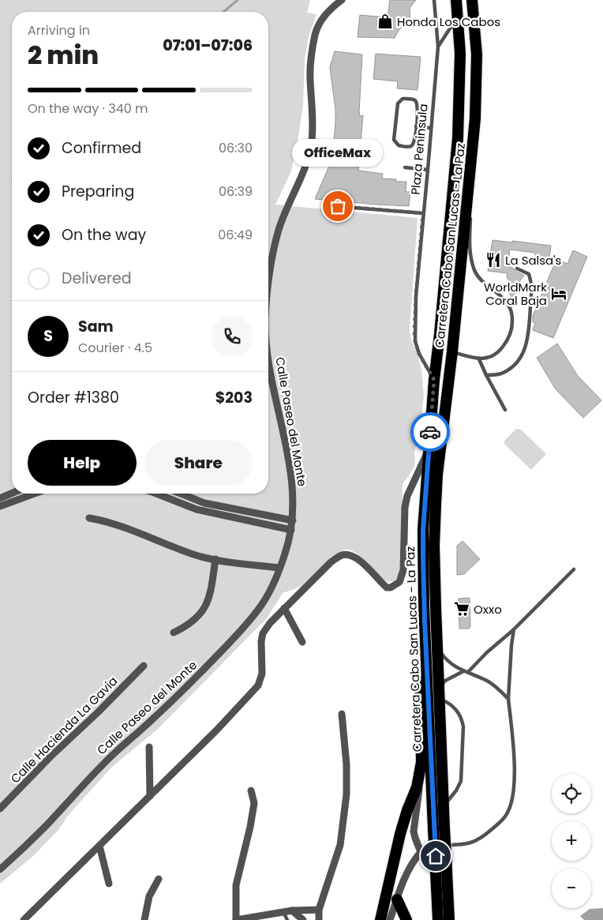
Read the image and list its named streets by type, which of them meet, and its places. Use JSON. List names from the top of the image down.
{
  "streets": {
    "highway": ["Carretera Cabo San Lucas - La Paz"],
    "street": ["Calle Paseo del Monte", "Calle Hacienda La Gavia"],
    "lane": ["Plaza Peninsula"]
  },
  "crossings": [
    ["Plaza Peninsula", "Carretera Cabo San Lucas - La Paz"]
  ],
  "places": {
    "shop": ["Honda Los Cabos"],
    "other": ["OfficeMax"],
    "restaurant": ["La Salsa's"],
    "hotel": ["WorldMark Coral Baja"],
    "supermarket": ["Oxxo"]
  },
  "page": {
    "heading": ["2 min", "Arriving in", "07:01–07:06"],
    "panel": [
      "Sam",
      "Courier · 4.5",
      "Order #1380",
      "$203"
    ],
    "bar": "On the way · 340 m",
    "list": [
      ["Confirmed", "06:30"],
      ["Preparing", "06:39"],
      ["On the way", "06:49"],
      "Delivered"
    ],
    "bubble": "OfficeMax",
    "round": "S",
    "buttons": ["Help", "Share"],
    "map_buttons": ["+", "−"]
  }
}
